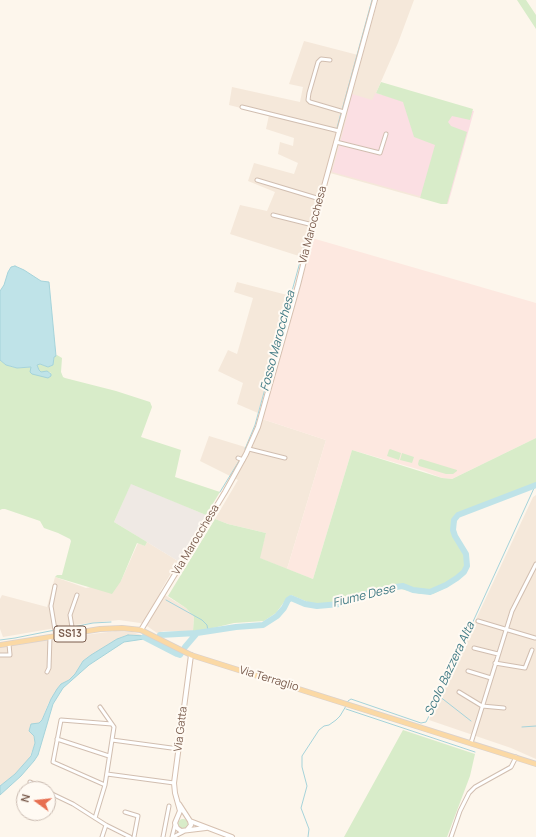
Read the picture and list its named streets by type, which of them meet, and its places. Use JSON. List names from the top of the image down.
{
  "streets": {
    "main road": ["SS13", "Via Terraglio"],
    "street": ["Via Marocchesa", "Via Gatta"]
  },
  "crossings": [
    ["Via Marocchesa", "Via Terraglio"],
    ["Via Terraglio", "Via Gatta"]
  ],
  "water": ["Fosso Marocchesa", "Fiume Dese", "Scolo Bazzera Alta"],
  "north": "left"
}
